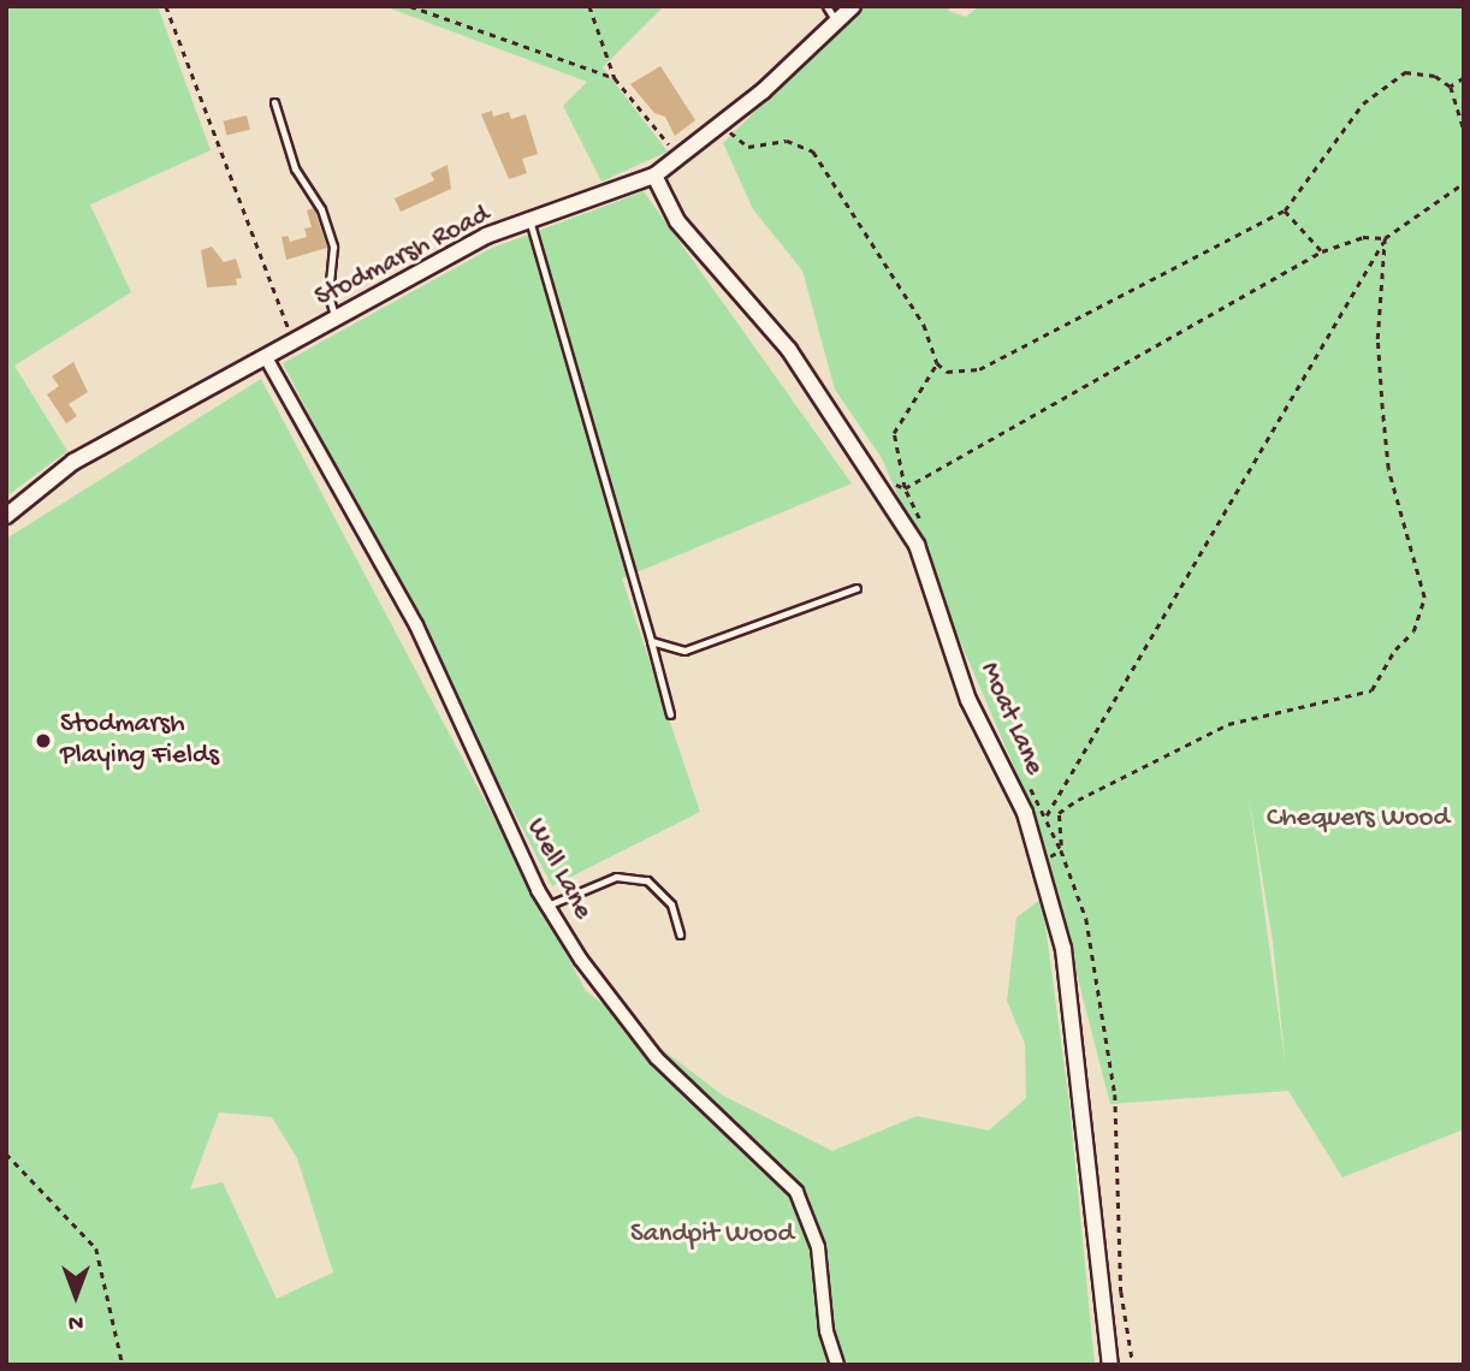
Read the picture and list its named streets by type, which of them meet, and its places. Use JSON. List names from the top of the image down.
{
  "streets": {
    "street": ["Stodmarsh Road", "Moat Lane", "Well Lane"]
  },
  "crossings": [
    ["Stodmarsh Road", "Moat Lane"],
    ["Stodmarsh Road", "Well Lane"]
  ],
  "parks": ["Chequers Wood", "Sandpit Wood"],
  "places": ["Stodmarsh Playing Fields"],
  "north": "bottom"
}
